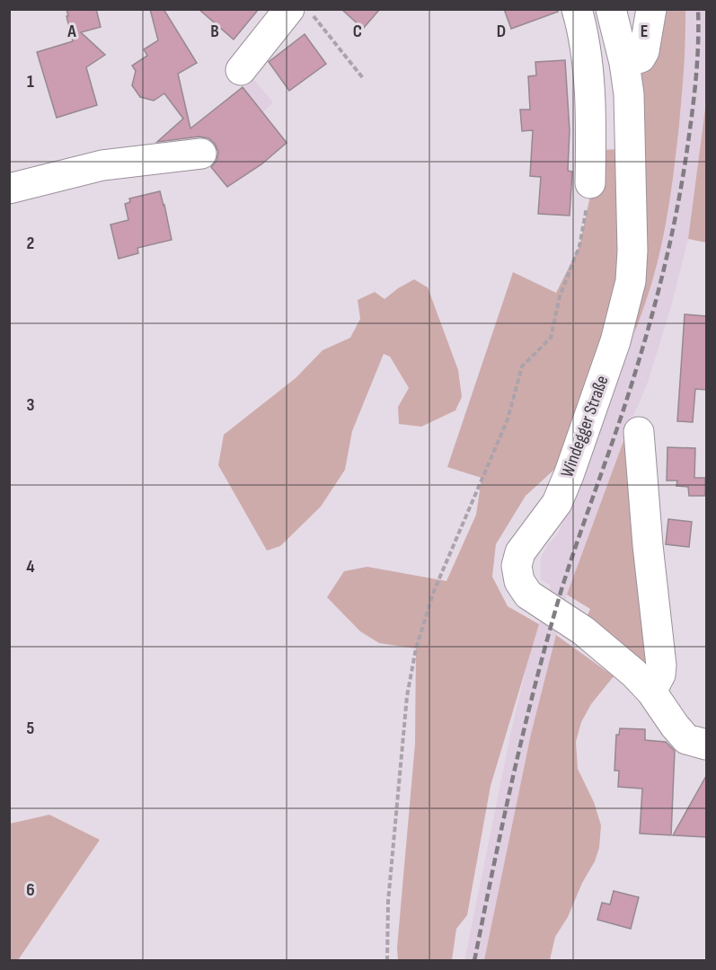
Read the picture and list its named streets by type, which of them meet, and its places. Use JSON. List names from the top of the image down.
{
  "streets": {
    "street": ["Windegger Straße"]
  },
  "grid": {
    "columns": [
      "A",
      "B",
      "C",
      "D",
      "E"
    ],
    "rows": [
      "1",
      "2",
      "3",
      "4",
      "5",
      "6"
    ]
  }
}
